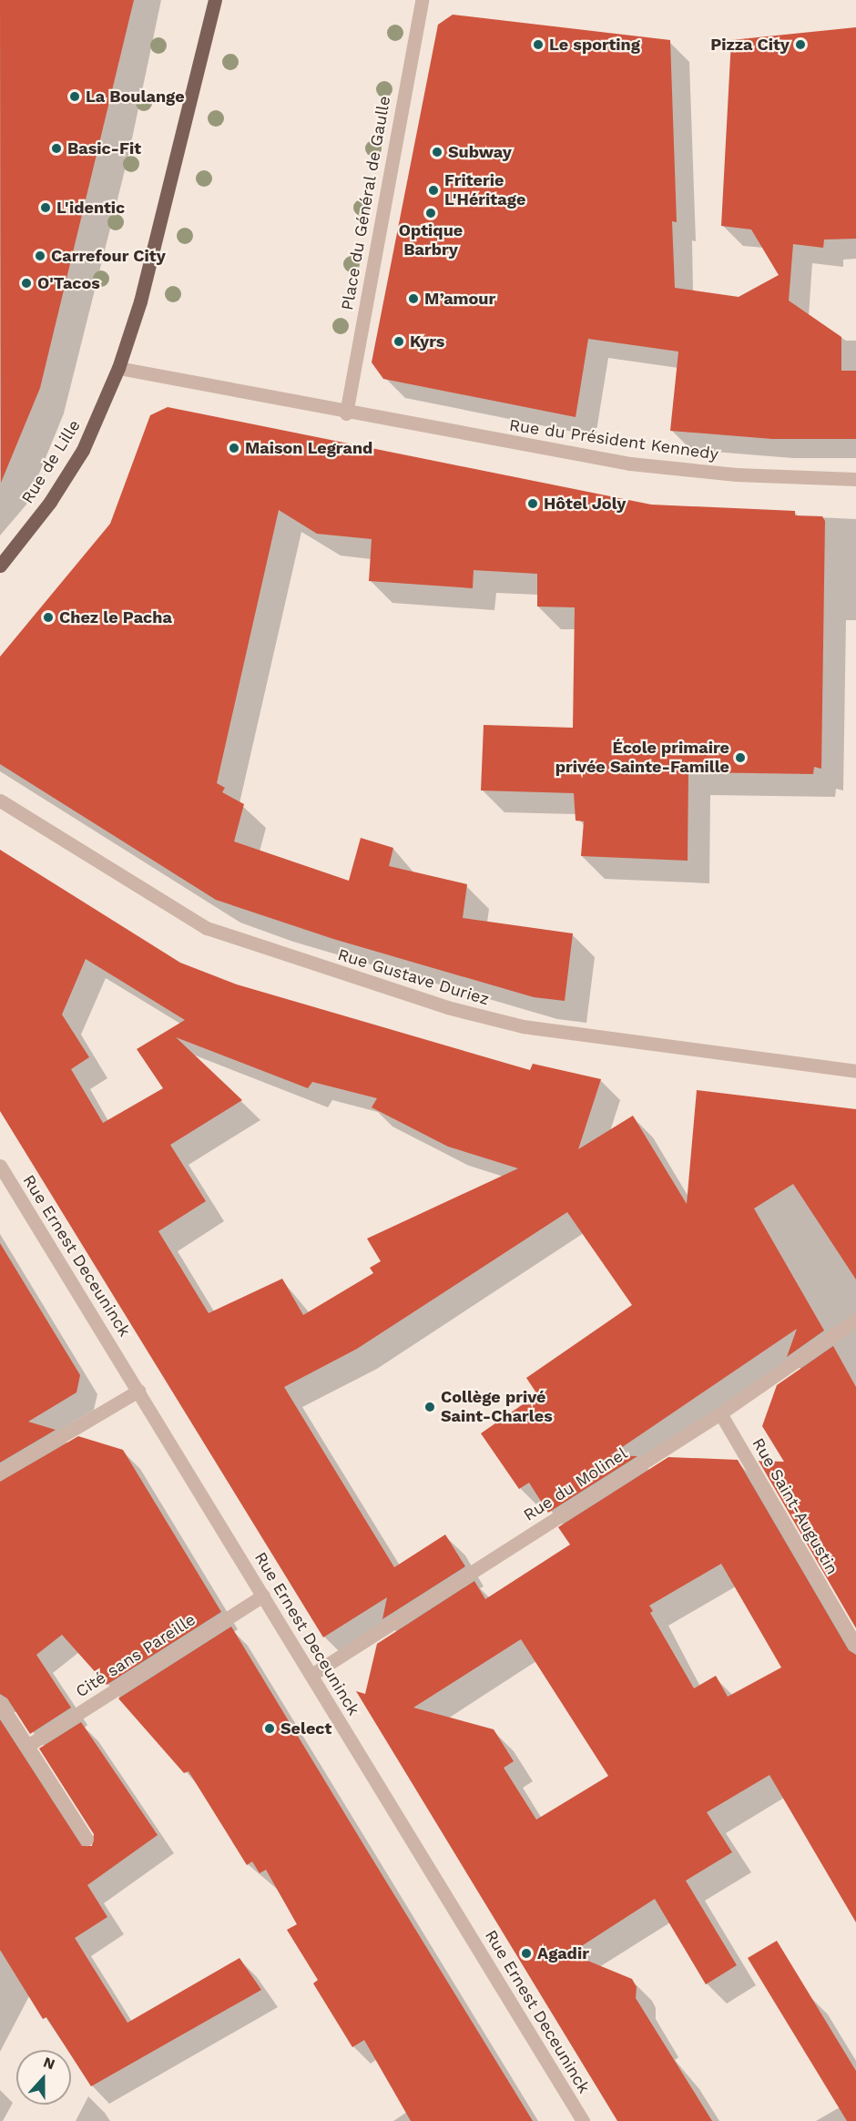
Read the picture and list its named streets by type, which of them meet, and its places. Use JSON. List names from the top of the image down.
{
  "streets": {
    "main road": ["Rue de Lille"],
    "street": [
      "Place du Général de Gaulle",
      "Rue du Président Kennedy",
      "Rue Gustave Duriez",
      "Rue Ernest Deceuninck",
      "Rue du Molinel",
      "Rue Saint-Augustin",
      "Cité sans Pareille"
    ]
  },
  "crossings": [
    ["Place du Général de Gaulle", "Rue du Président Kennedy"],
    ["Rue Ernest Deceuninck", "Rue du Molinel"],
    ["Rue Ernest Deceuninck", "Cité sans Pareille"],
    ["Rue du Molinel", "Rue Saint-Augustin"]
  ],
  "places": [
    "Le sporting",
    "Pizza City",
    "La Boulange",
    "Basic-Fit",
    "Subway",
    "Friterie L'Héritage",
    "L'identic",
    "Optique Barbry",
    "Carrefour City",
    "O'Tacos",
    "M’amour",
    "Kyrs",
    "Maison Legrand",
    "Hôtel Joly",
    "Chez le Pacha",
    "École primaire privée Sainte-Famille",
    "Collège privé Saint-Charles",
    "Select",
    "Agadir"
  ],
  "north": "top"
}
